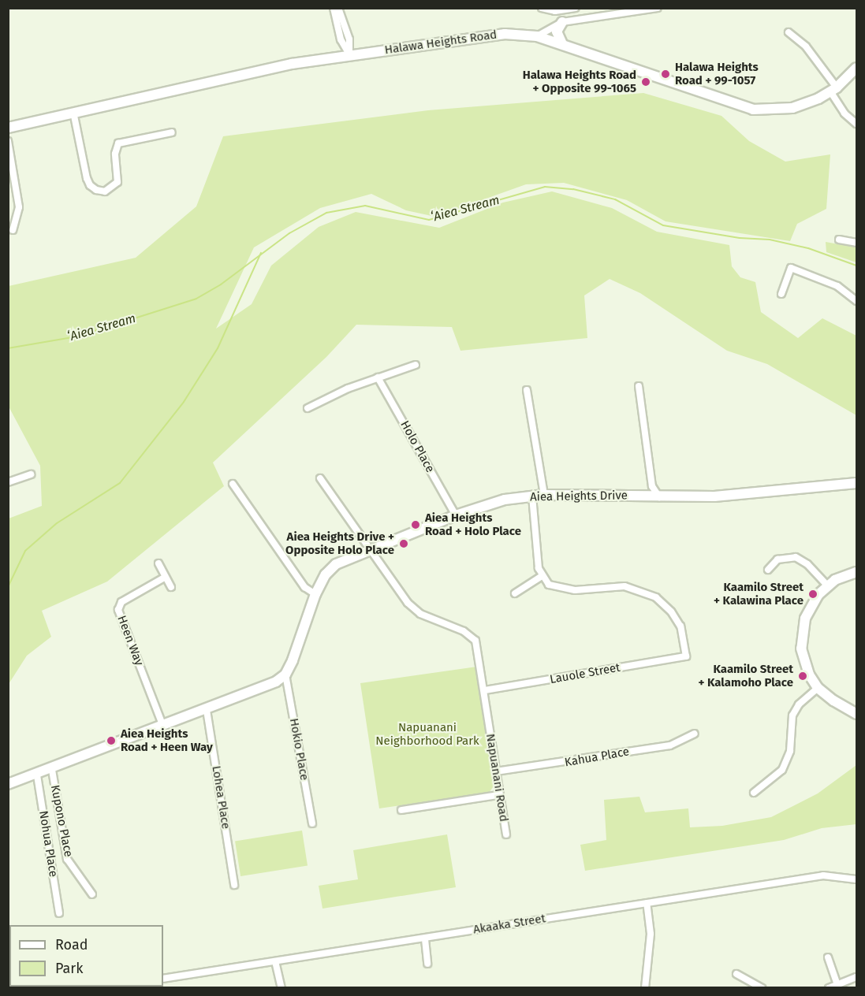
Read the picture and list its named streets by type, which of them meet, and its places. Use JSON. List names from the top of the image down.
{
  "streets": {
    "street": [
      "Halawa Heights Road",
      "Holo Place",
      "Aiea Heights Drive",
      "Heen Way",
      "Lauole Street",
      "Hokio Place",
      "Kahua Place",
      "Napuanani Road",
      "Lohea Place",
      "Kupono Place",
      "Nohua Place",
      "Akaaka Street"
    ]
  },
  "crossings": [
    ["Holo Place", "Aiea Heights Drive"],
    ["Aiea Heights Drive", "Hokio Place"],
    ["Aiea Heights Drive", "Napuanani Road"],
    ["Lauole Street", "Napuanani Road"],
    ["Kahua Place", "Napuanani Road"]
  ],
  "water": ["ʻAiea Stream"],
  "parks": ["Napuanani Neighborhood Park"],
  "places": [
    "Halawa Heights Road + 99-1057",
    "Halawa Heights Road + Opposite 99-1065",
    "Aiea Heights Road + Holo Place",
    "Aiea Heights Drive + Opposite Holo Place",
    "Kaamilo Street + Kalawina Place",
    "Kaamilo Street + Kalamoho Place",
    "Aiea Heights Road + Heen Way"
  ],
  "legend": ["Road", "Park"]
}
